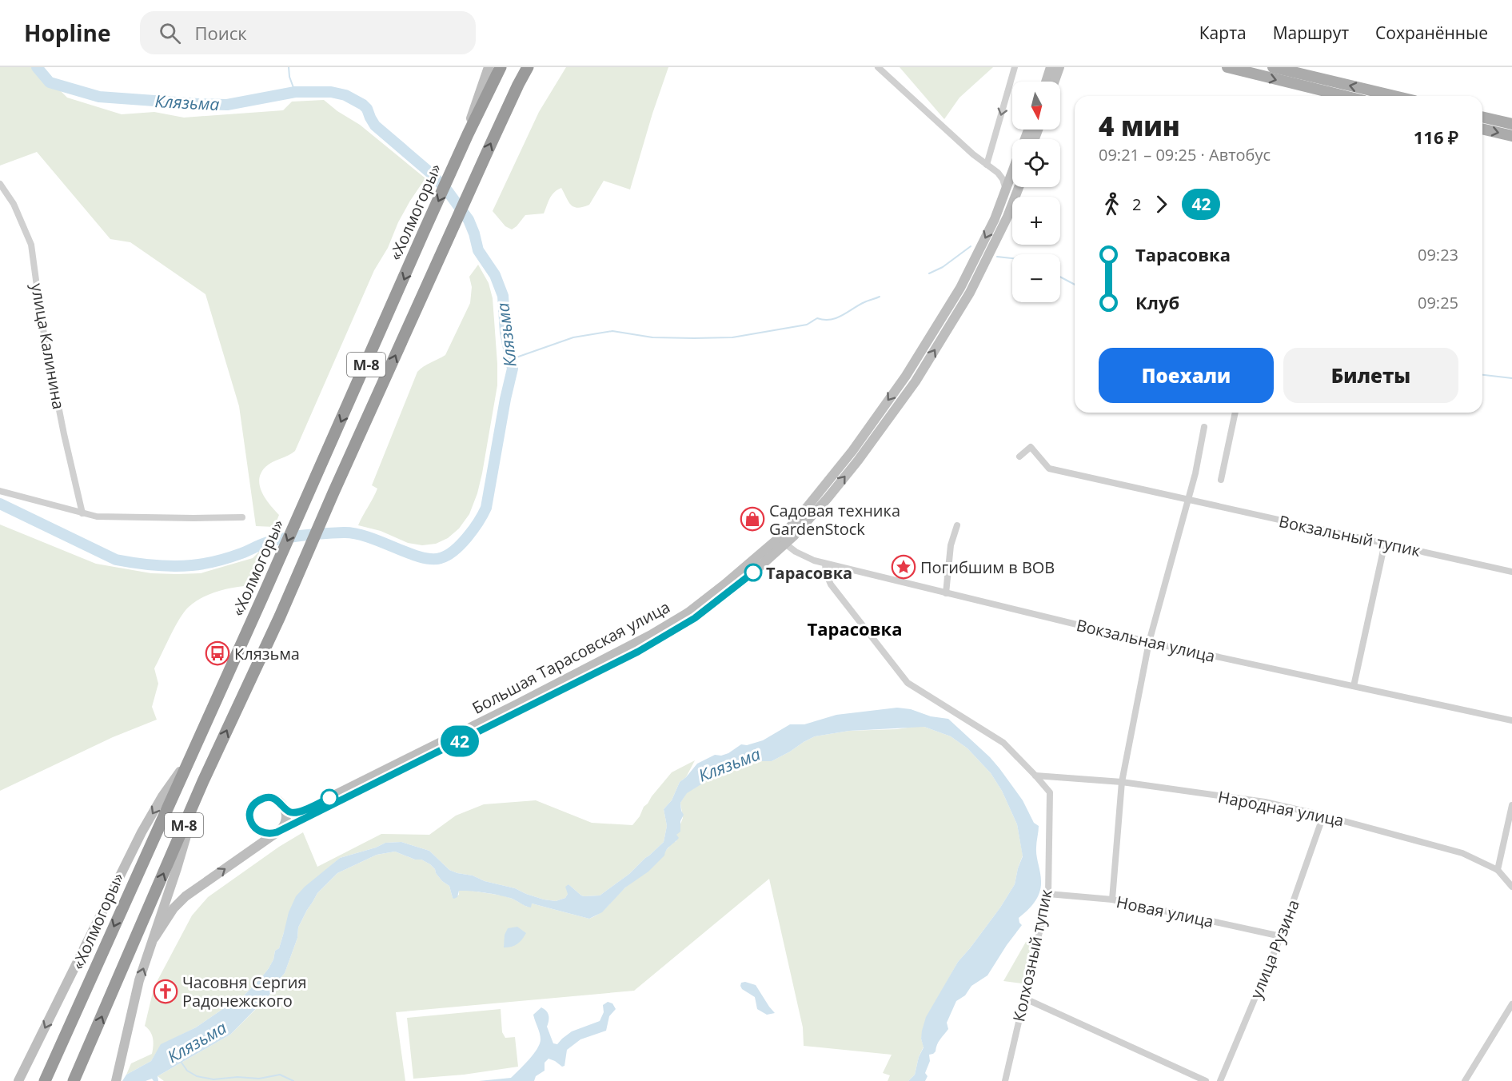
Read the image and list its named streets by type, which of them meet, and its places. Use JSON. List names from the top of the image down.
{
  "streets": {
    "highway": ["«Холмогоры»", "М-8"],
    "street": [
      "улица Калинина",
      "Вокзальный тупик",
      "Вокзальная улица",
      "Большая Тарасовская улица",
      "Народная улица",
      "Новая улица",
      "улица Рузина",
      "Колхозный тупик"
    ]
  },
  "crossings": [
    ["Вокзальная улица", "Большая Тарасовская улица"],
    ["Вокзальная улица", "Колхозный тупик"],
    ["Народная улица", "улица Рузина"],
    ["Народная улица", "Колхозный тупик"],
    ["Новая улица", "улица Рузина"],
    ["Новая улица", "Колхозный тупик"]
  ],
  "districts": ["Тарасовка"],
  "water": ["Клязьма"],
  "places": {
    "shop": ["Садовая техника GardenStock"],
    "place": ["Погибшим в ВОВ"],
    "other": ["Тарасовка"],
    "bus stop": ["Клязьма"],
    "church": ["Часовня Сергия Радонежского"]
  },
  "lines": ["bus line 42"],
  "north": "bottom",
  "page": {
    "header": "Hopline",
    "search": "Поиск",
    "nav": ["Карта", "Маршрут", "Сохранённые"],
    "on_map": "42",
    "map_buttons": ["+", "−"],
    "heading": ["4 мин", "09:21 – 09:25 · Автобус", "116 ₽"],
    "legs": ["2", "42"],
    "list": [
      {
        "name": "Тарасовка",
        "value": "09:23"
      },
      {
        "name": "Клуб",
        "value": "09:25"
      }
    ],
    "buttons": ["Поехали", "Билеты"]
  }
}
